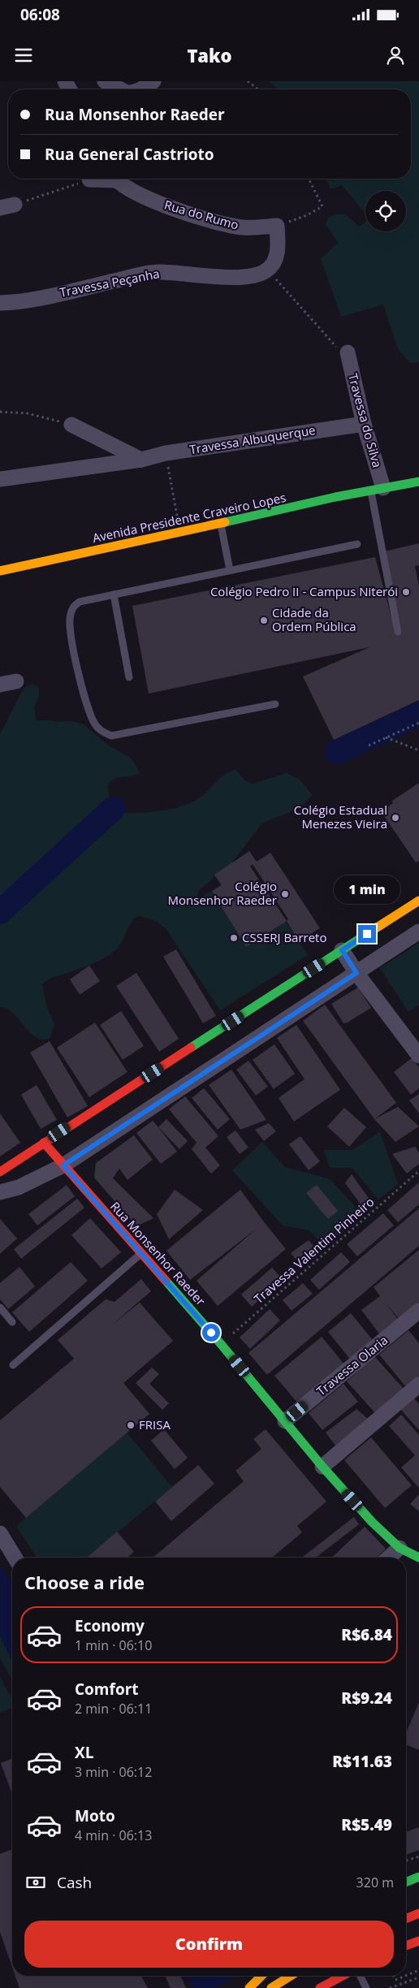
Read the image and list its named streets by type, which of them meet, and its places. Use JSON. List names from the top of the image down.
{
  "streets": {
    "main road": ["Avenida Presidente Craveiro Lopes", "Rua Monsenhor Raeder"],
    "street": [
      "Rua do Rumo",
      "Travessa Peçanha",
      "Travessa do Silva",
      "Travessa Albuquerque",
      "Travessa Olaria"
    ],
    "path": ["Travessa Valentim Pinheiro"]
  },
  "crossings": [
    ["Travessa do Silva", "Travessa Albuquerque"],
    ["Travessa do Silva", "Avenida Presidente Craveiro Lopes"],
    ["Travessa Valentim Pinheiro", "Rua Monsenhor Raeder"],
    ["Rua Monsenhor Raeder", "Travessa Olaria"]
  ],
  "places": [
    "Colégio Pedro II - Campus Niterói",
    "Cidade da Ordem Pública",
    "Colégio Estadual Menezes Vieira",
    "Colégio Monsenhor Raeder",
    "CSSERJ Barreto",
    "FRISA"
  ],
  "page": {
    "status": "06:08",
    "header": "Tako",
    "banner": ["Rua Monsenhor Raeder", "Rua General Castrioto"],
    "bubble": "1 min",
    "heading": "Choose a ride",
    "list": [
      {
        "name": "Economy",
        "note": "1 min · 06:10",
        "value": "R$6.84"
      },
      {
        "name": "Comfort",
        "note": "2 min · 06:11",
        "value": "R$9.24"
      },
      {
        "name": "XL",
        "note": "3 min · 06:12",
        "value": "R$11.63"
      },
      {
        "name": "Moto",
        "note": "4 min · 06:13",
        "value": "R$5.49"
      }
    ],
    "pay": ["Cash", "320 m"],
    "buttons": "Confirm"
  }
}
